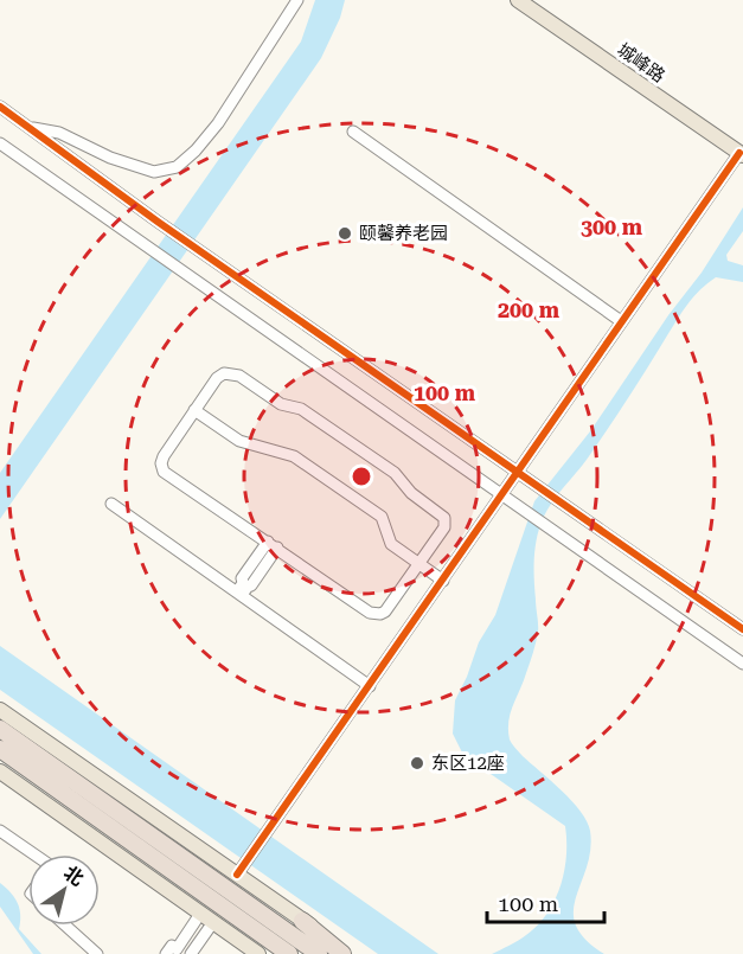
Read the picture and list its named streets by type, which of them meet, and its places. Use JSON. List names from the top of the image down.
{
  "streets": {
    "main road": ["城峰路"]
  },
  "places": ["颐馨养老园", "东区12座"],
  "scale_bar": "100 m",
  "north": "top right",
  "rings": ["300 m", "200 m", "100 m"]
}
